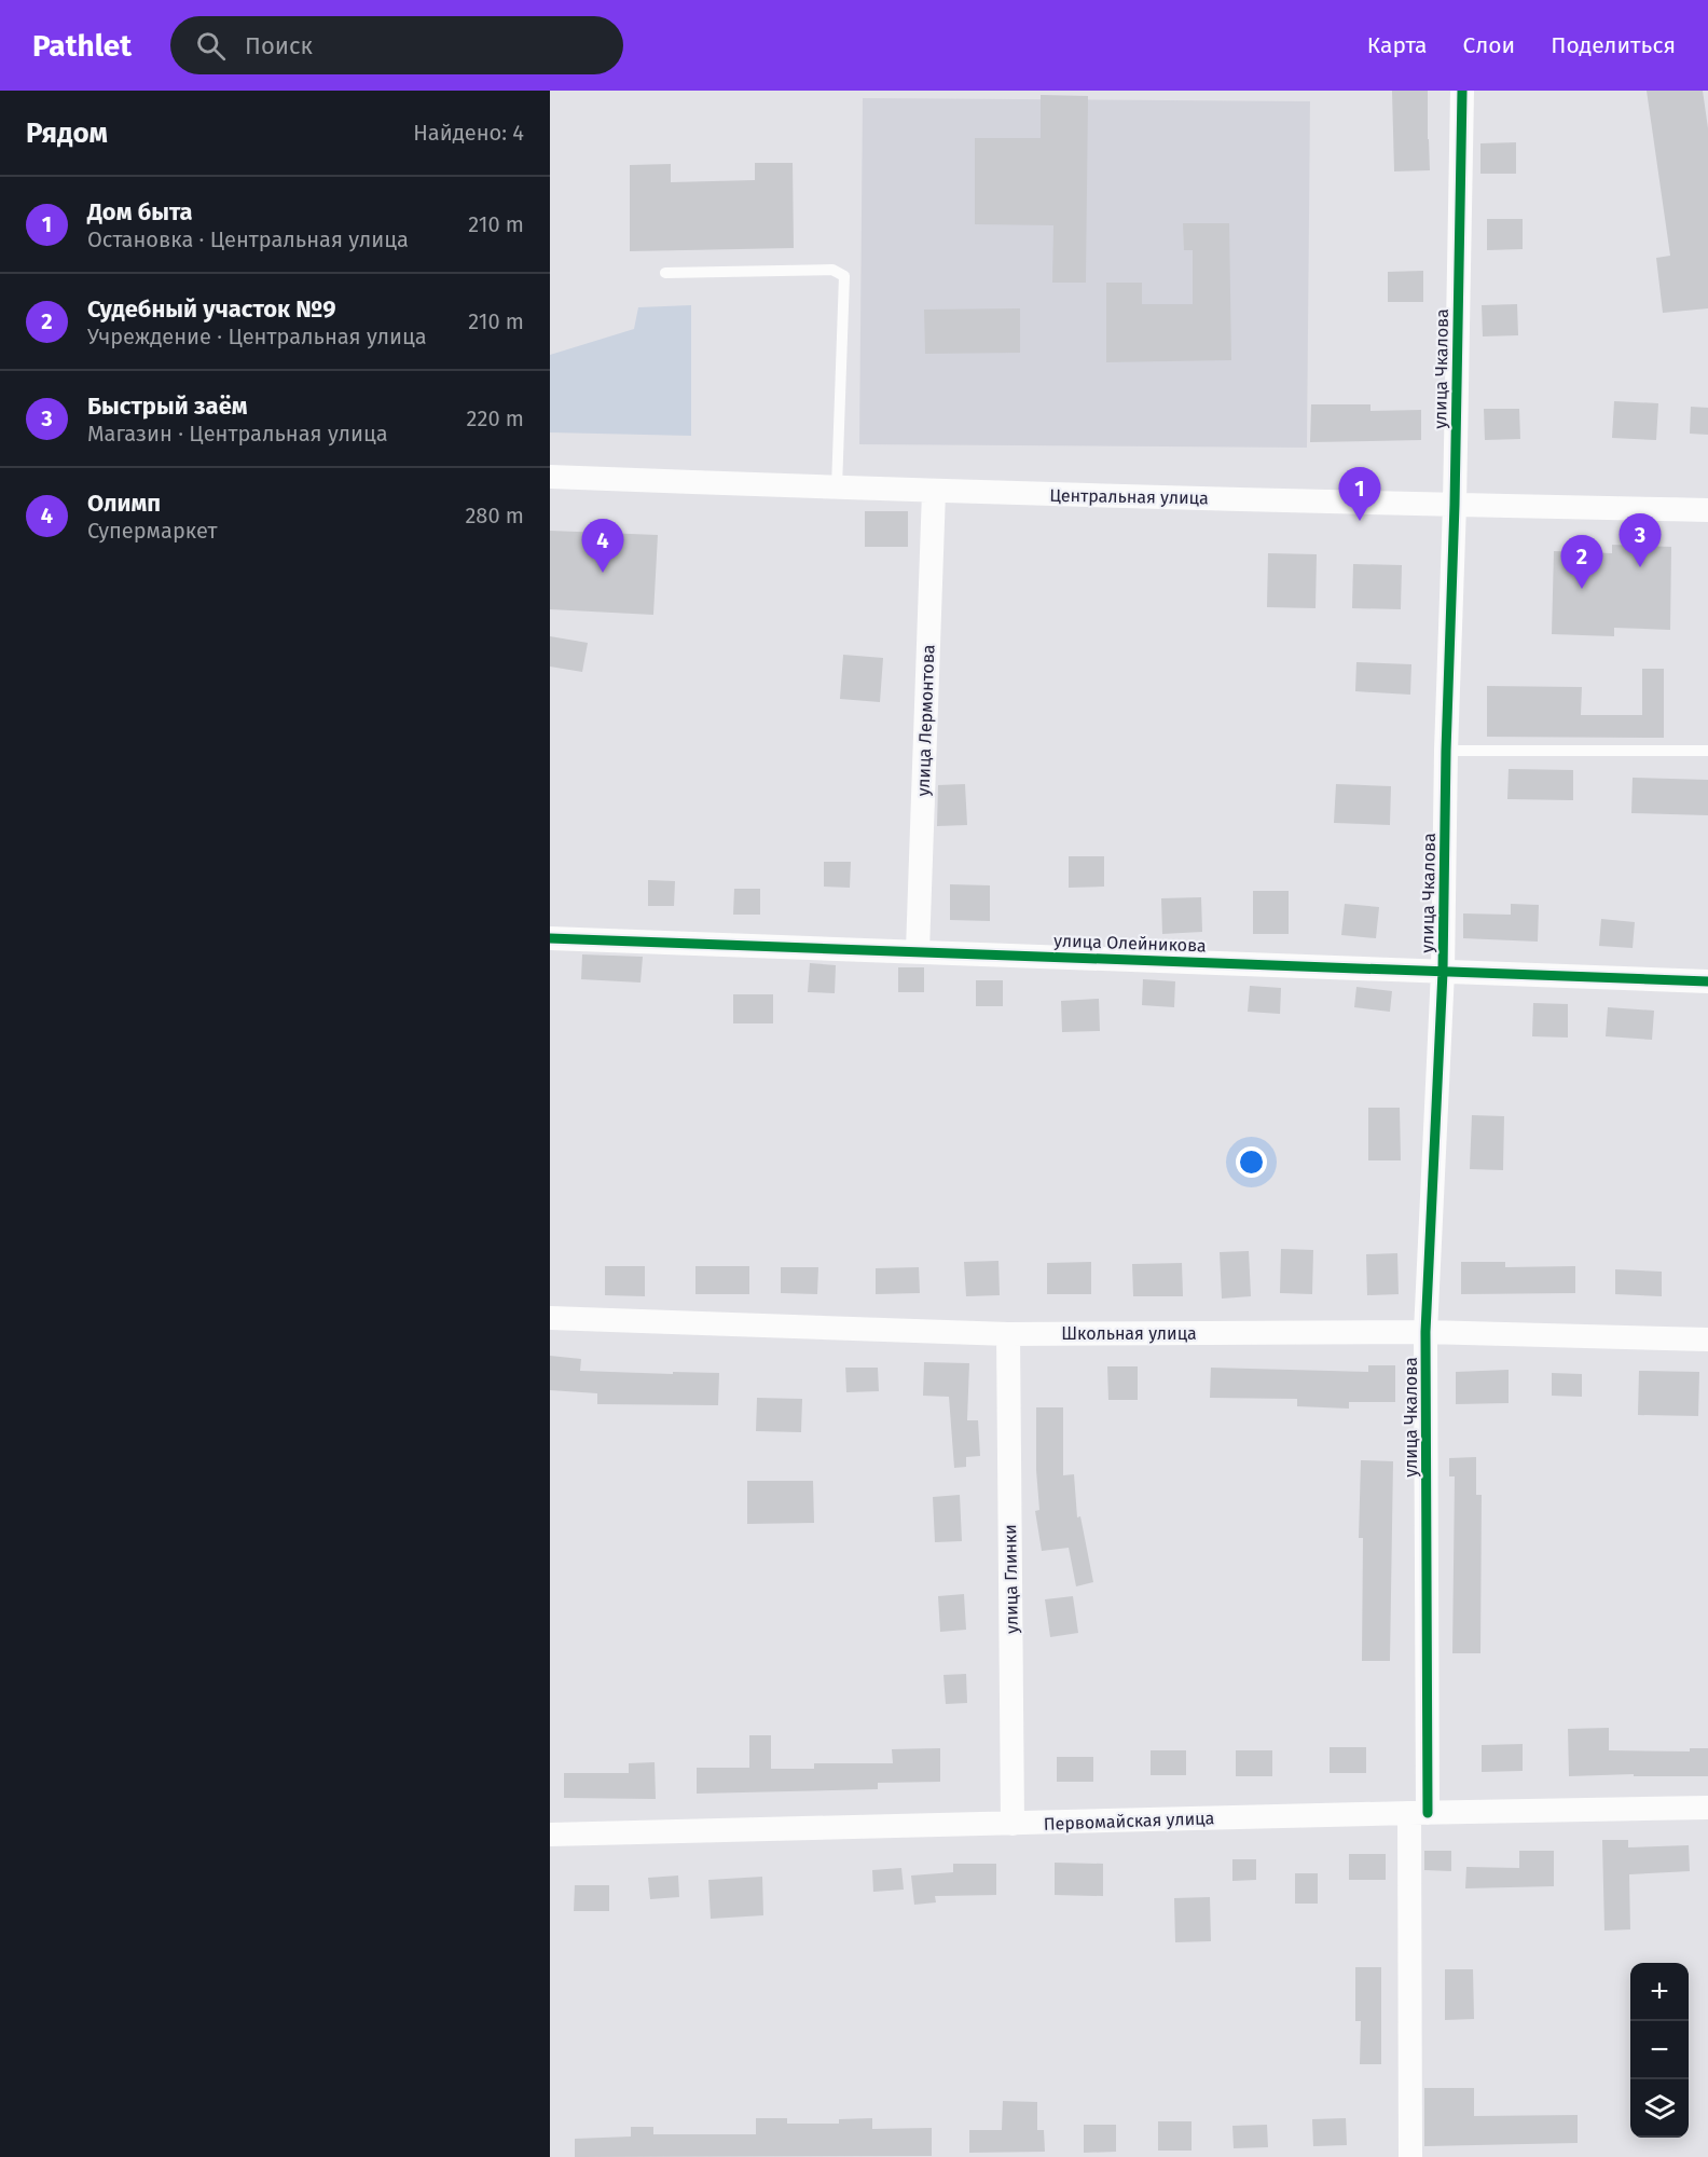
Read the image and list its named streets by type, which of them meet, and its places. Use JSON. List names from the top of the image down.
{
  "streets": {
    "street": [
      "улица Чкалова",
      "Центральная улица",
      "улица Лермонтова",
      "улица Олейникова",
      "Школьная улица",
      "улица Глинки",
      "Первомайская улица"
    ]
  },
  "crossings": [
    ["улица Чкалова", "Центральная улица"],
    ["улица Чкалова", "улица Олейникова"],
    ["улица Чкалова", "Школьная улица"],
    ["улица Чкалова", "Первомайская улица"],
    ["Центральная улица", "улица Лермонтова"],
    ["улица Лермонтова", "улица Олейникова"],
    ["Школьная улица", "улица Глинки"],
    ["улица Глинки", "Первомайская улица"]
  ],
  "page": {
    "header": "Pathlet",
    "search": "Поиск",
    "nav": ["Карта", "Слои", "Поделиться"],
    "heading": ["Рядом", "Найдено: 4"],
    "list": [
      {
        "mark": "1",
        "name": "Дом быта",
        "note": "Остановка · Центральная улица",
        "value": "210 m"
      },
      {
        "mark": "2",
        "name": "Судебный участок №9",
        "note": "Учреждение · Центральная улица",
        "value": "210 m"
      },
      {
        "mark": "3",
        "name": "Быстрый заём",
        "note": "Магазин · Центральная улица",
        "value": "220 m"
      },
      {
        "mark": "4",
        "name": "Олимп",
        "note": "Супермаркет",
        "value": "280 m"
      }
    ],
    "pins": [
      "1",
      "3",
      "4",
      "2"
    ],
    "map_buttons": ["+", "−"]
  }
}
